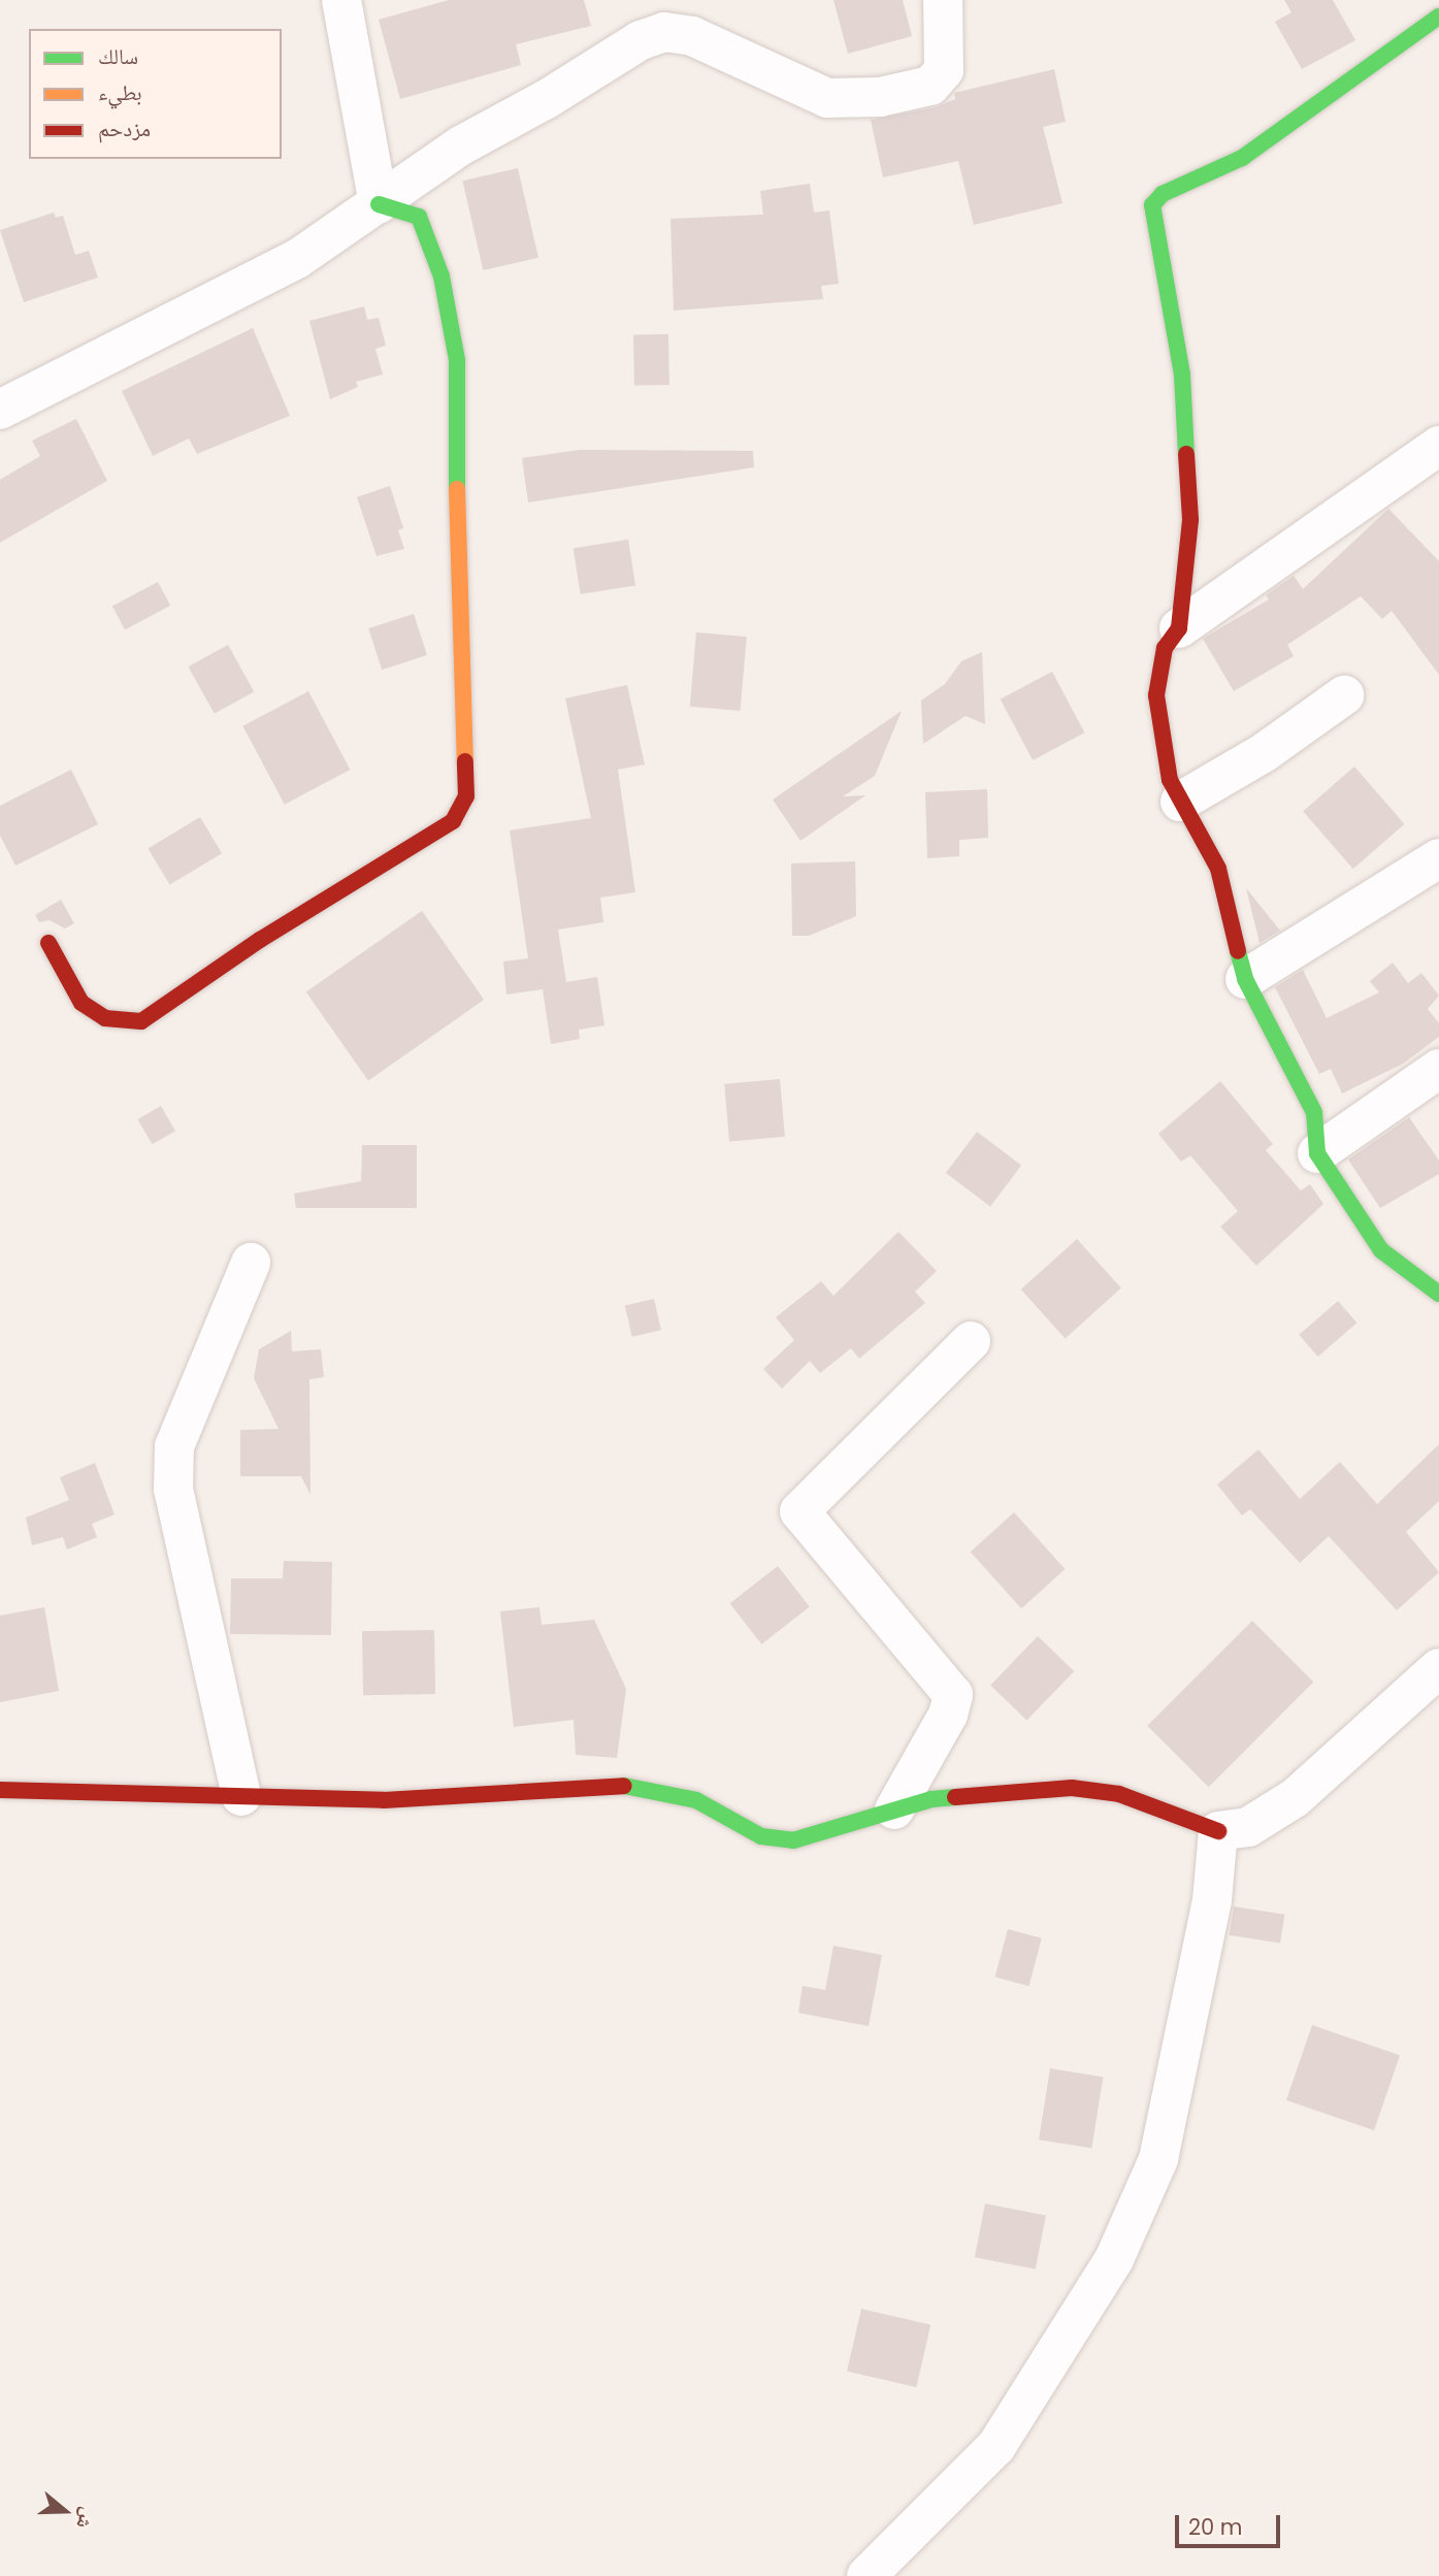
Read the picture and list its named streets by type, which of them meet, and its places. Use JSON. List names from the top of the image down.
{
  "legend": ["سالك", "بطيء", "مزدحم"],
  "scale_bar": "20 m",
  "north": "right"
}
